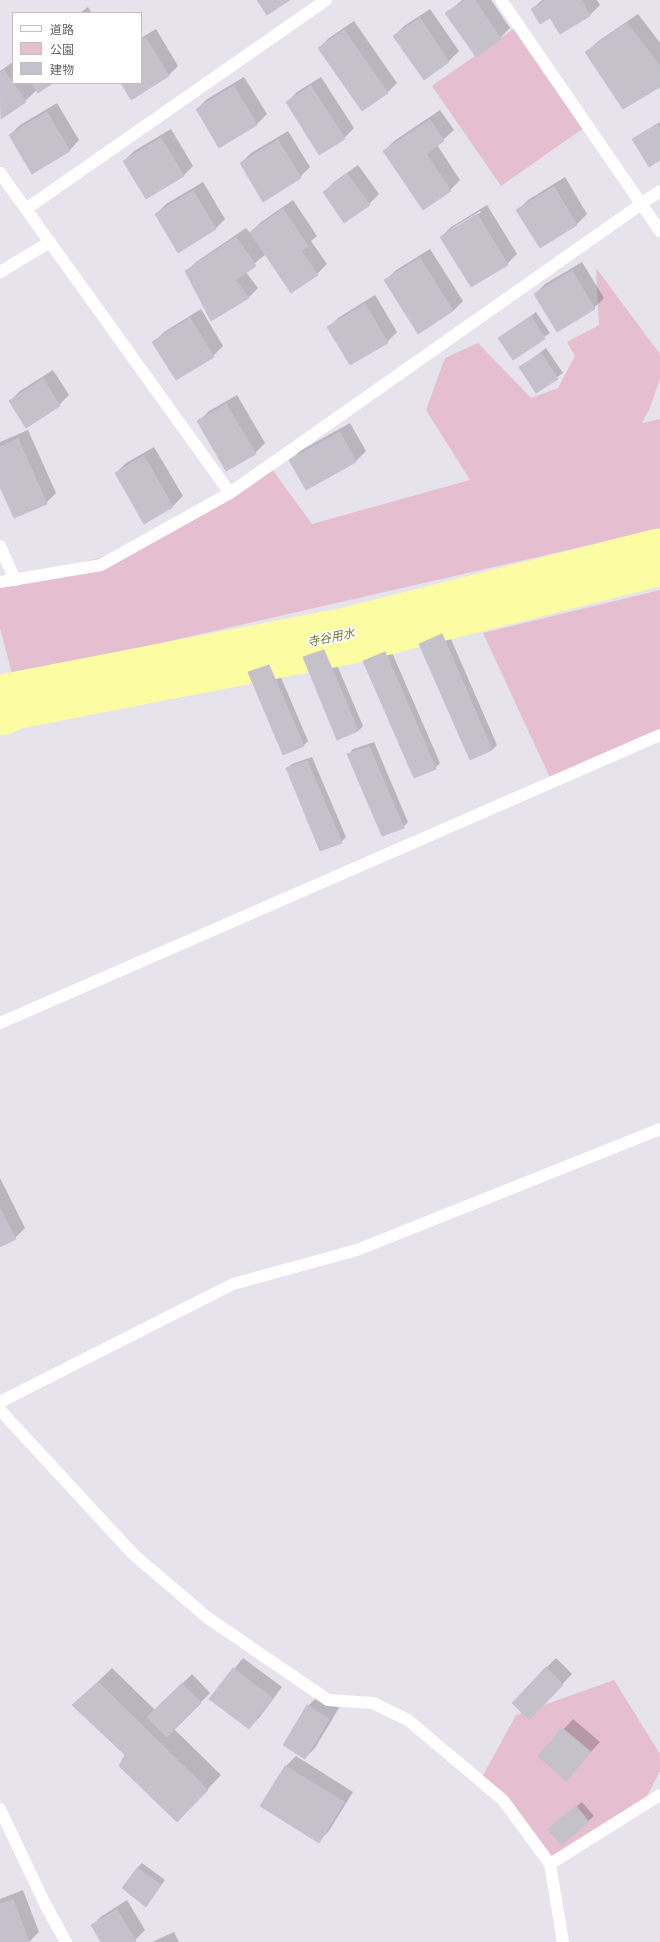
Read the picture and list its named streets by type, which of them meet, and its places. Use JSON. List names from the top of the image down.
{
  "water": ["寺谷用水"],
  "legend": ["道路", "公園", "建物"]
}
